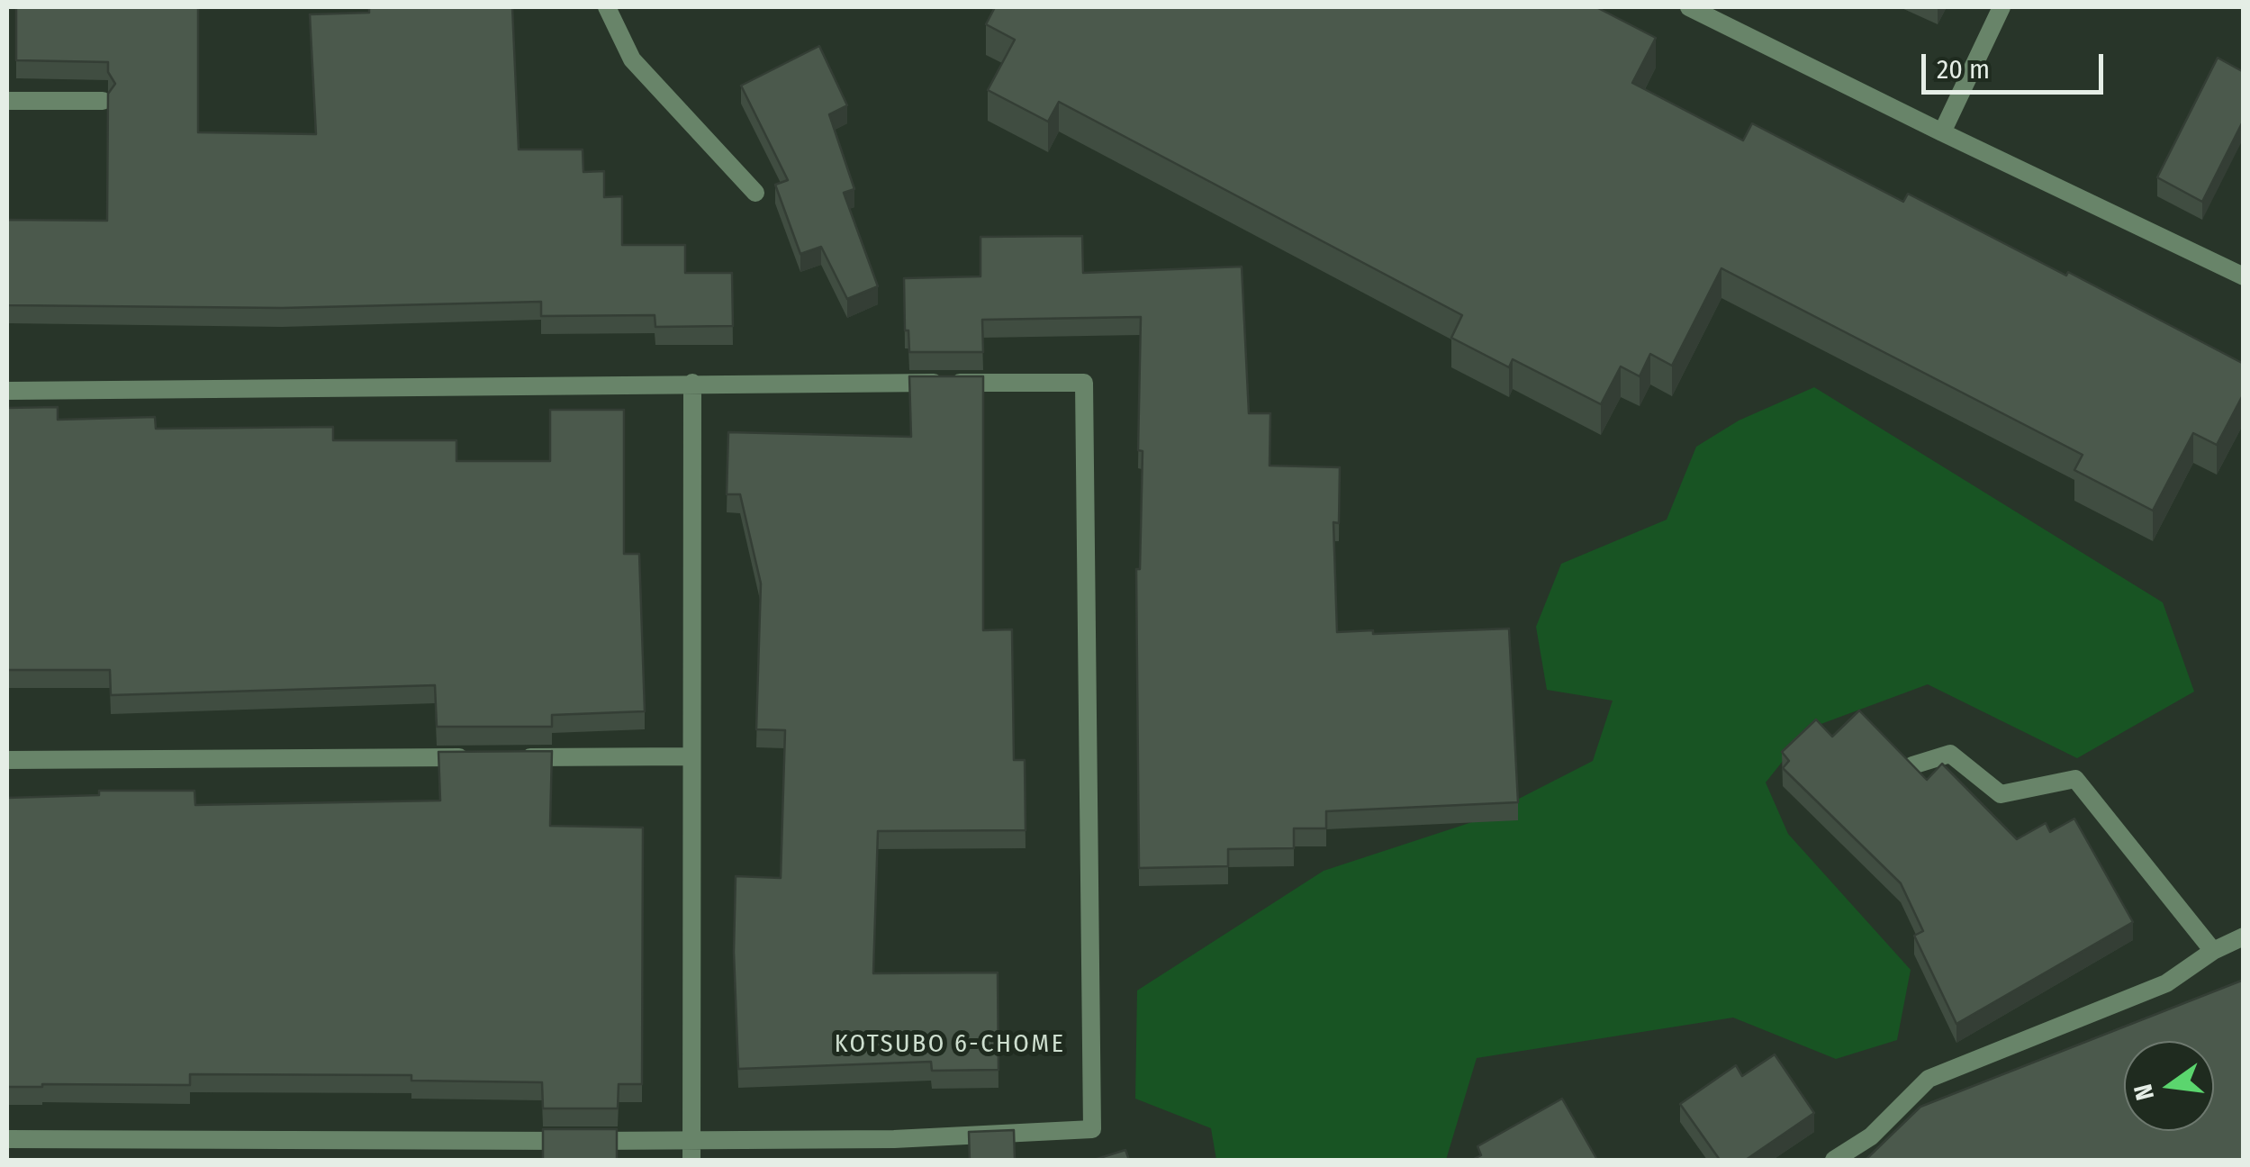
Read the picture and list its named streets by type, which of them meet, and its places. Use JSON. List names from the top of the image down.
{
  "districts": ["KOTSUBO 6-CHOME"],
  "scale_bar": "20 m",
  "north": "left"
}
